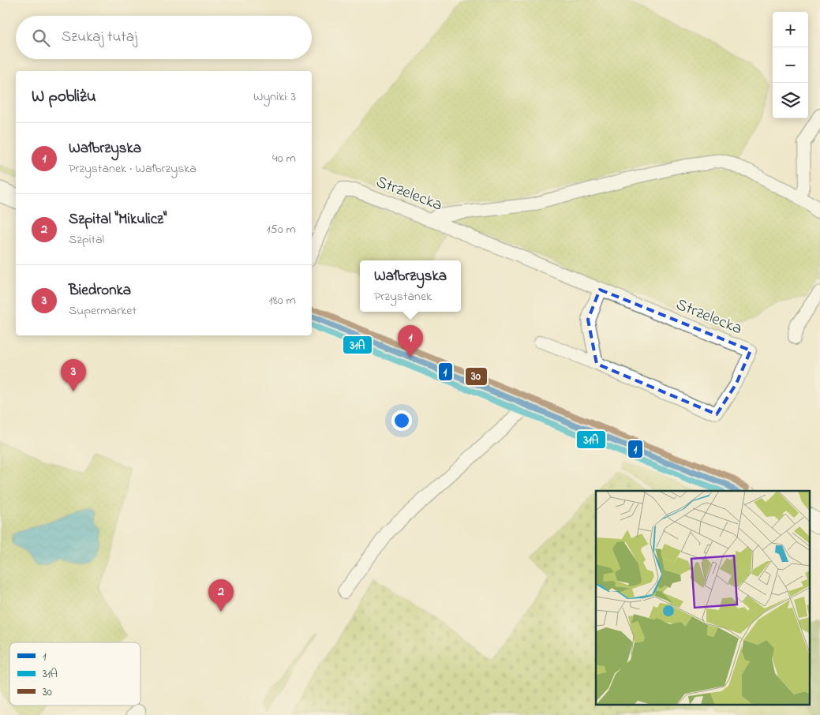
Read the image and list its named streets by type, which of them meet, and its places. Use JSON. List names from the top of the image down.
{
  "streets": {
    "street": ["Strzelecka"]
  },
  "lines": ["transit line 30", "transit line 1", "transit line 31A"],
  "legend": ["1", "31A", "30"],
  "page": {
    "map_buttons": ["+", "−"],
    "search": "Szukaj tutaj",
    "heading": ["W pobliżu", "Wyniki: 3"],
    "list": [
      {
        "mark": "1",
        "name": "Wałbrzyska",
        "note": "Przystanek · Wałbrzyska",
        "value": "40 m"
      },
      {
        "mark": "2",
        "name": "Szpital \"Mikulicz\"",
        "note": "Szpital",
        "value": "150 m"
      },
      {
        "mark": "3",
        "name": "Biedronka",
        "note": "Supermarket",
        "value": "180 m"
      }
    ],
    "popup": ["Wałbrzyska", "Przystanek"],
    "pins": ["1", "3", "2"]
  }
}
